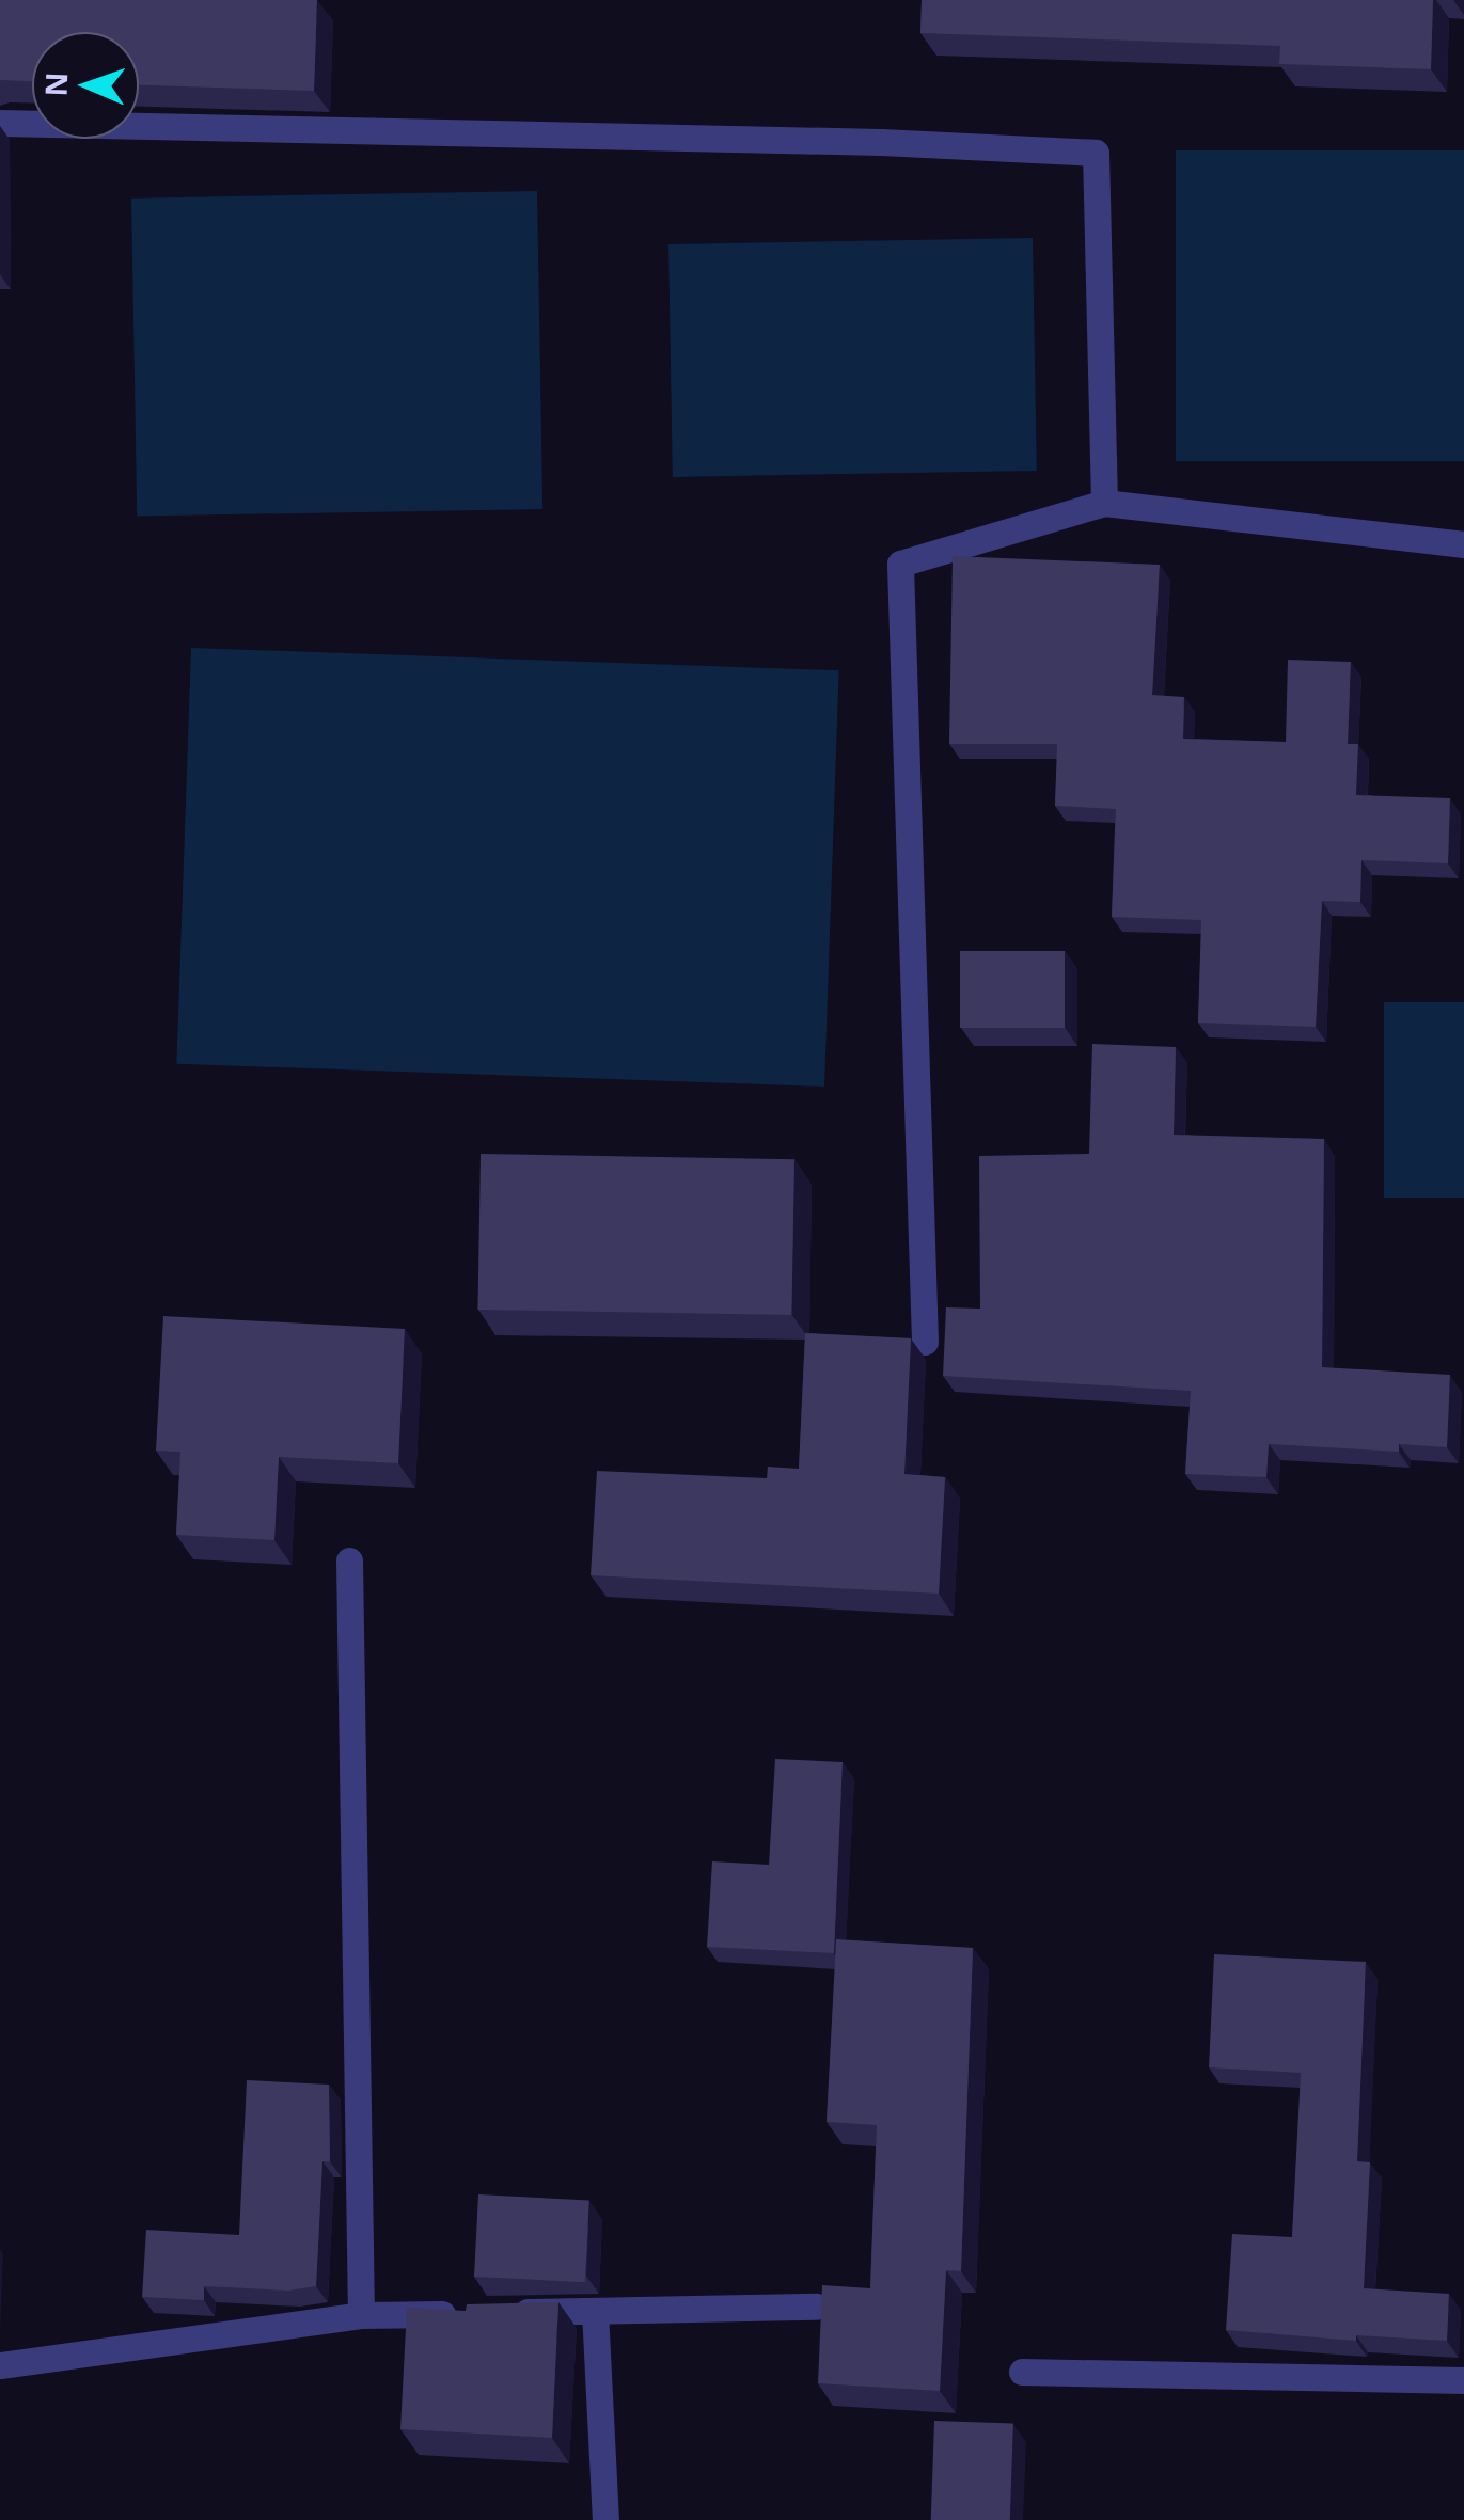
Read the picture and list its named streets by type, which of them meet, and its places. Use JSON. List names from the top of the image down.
{
  "north": "left"
}
